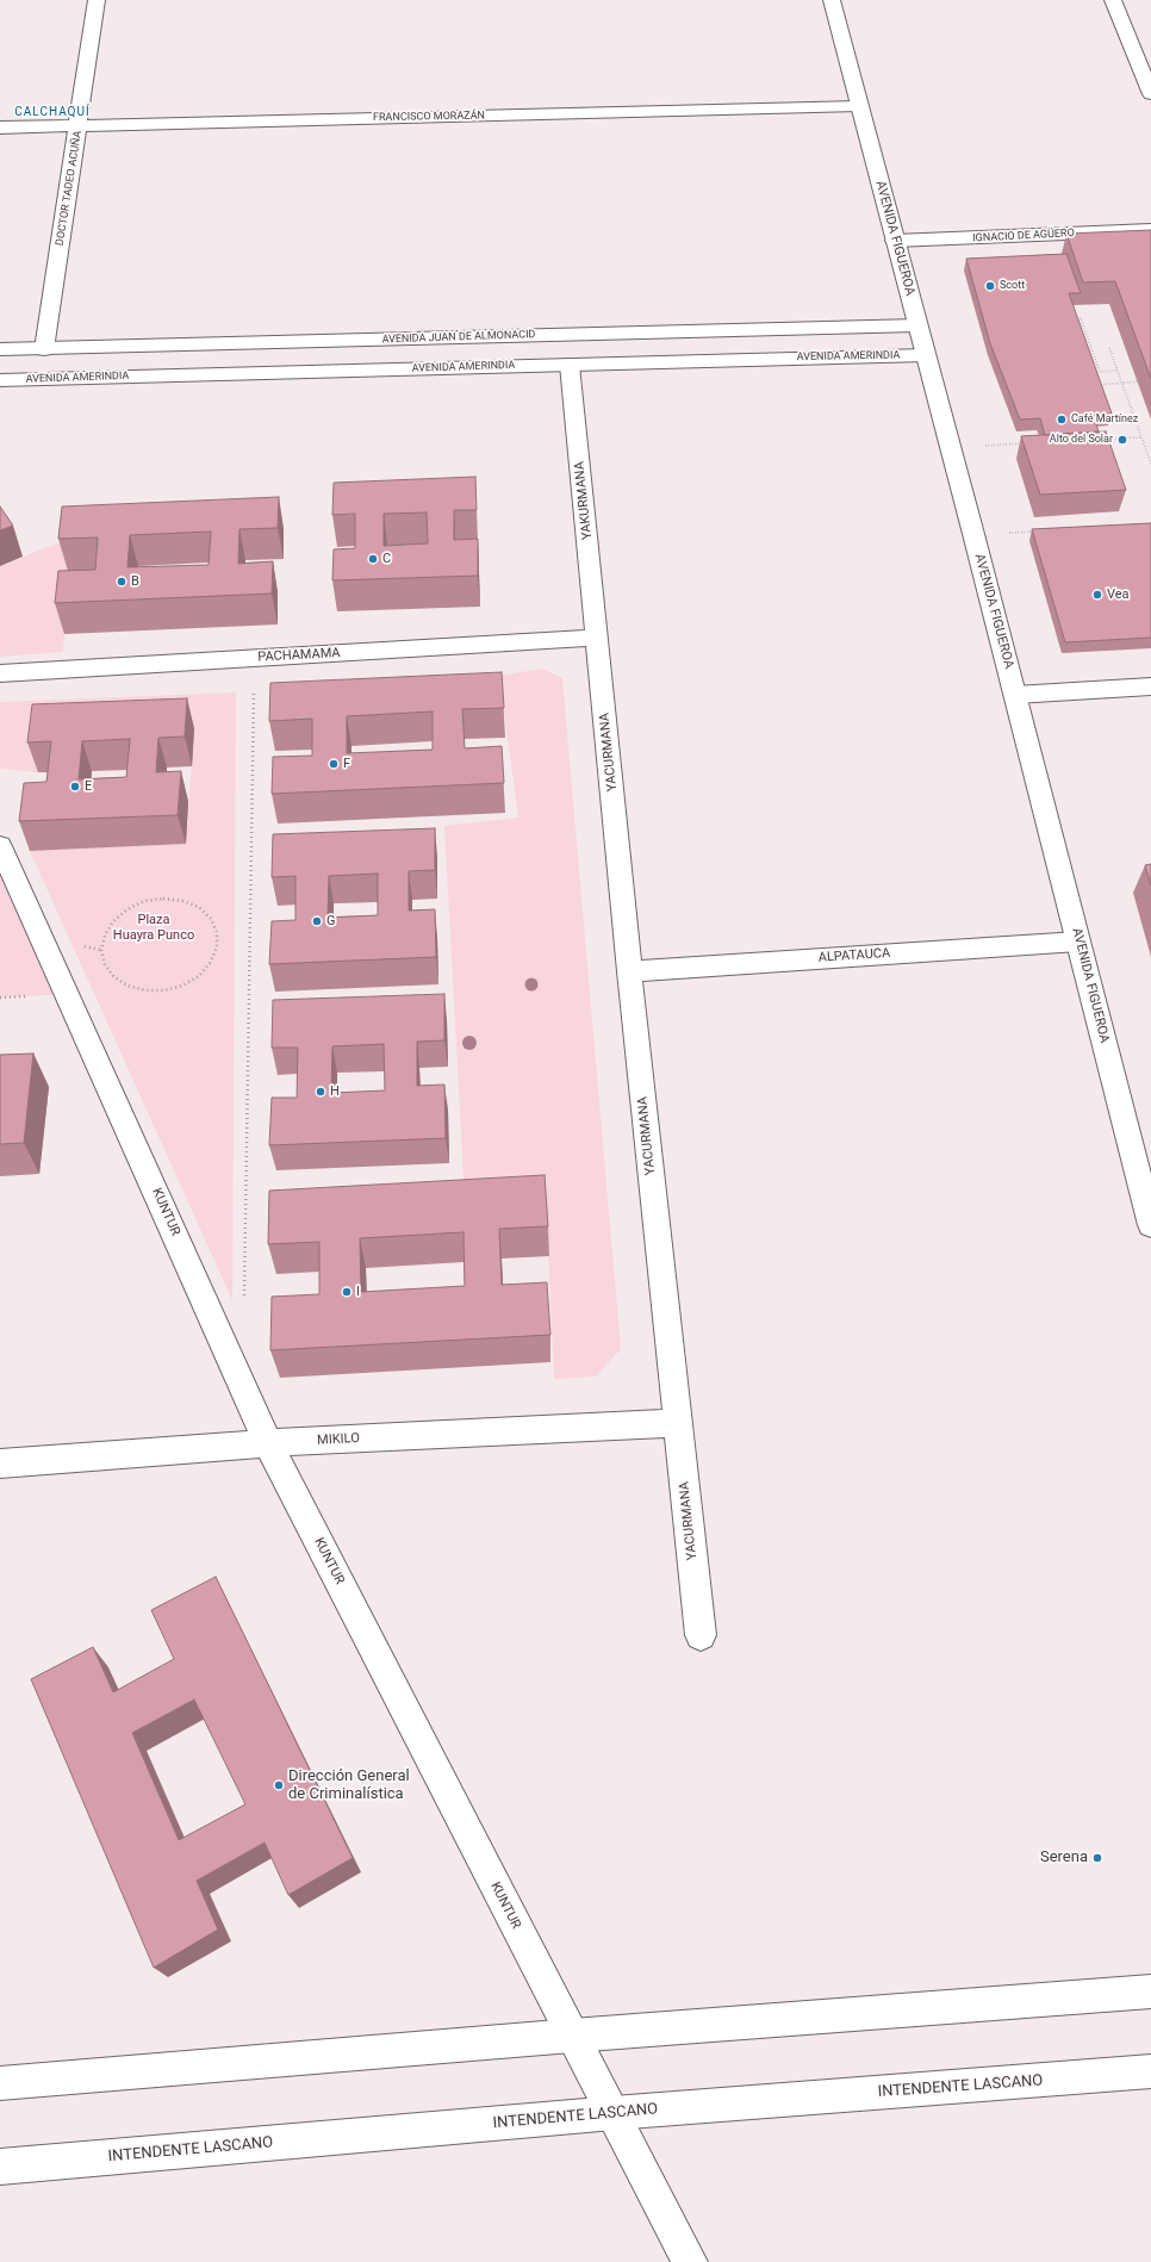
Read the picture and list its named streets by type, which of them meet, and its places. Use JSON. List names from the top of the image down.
{
  "streets": {
    "street": [
      "FRANCISCO MORAZÁN",
      "DOCTOR TADEO ACUÑA",
      "IGNACIO DE AGÜERO",
      "AVENIDA FIGUEROA",
      "AVENIDA JUAN DE ALMONACID",
      "AVENIDA AMERINDIA",
      "YAKURMANA",
      "PACHAMAMA",
      "YACURMANA",
      "ALPATAUCA",
      "KUNTUR",
      "MIKILO",
      "INTENDENTE LASCANO"
    ]
  },
  "crossings": [
    ["FRANCISCO MORAZÁN", "DOCTOR TADEO ACUÑA"],
    ["FRANCISCO MORAZÁN", "AVENIDA FIGUEROA"],
    ["DOCTOR TADEO ACUÑA", "AVENIDA JUAN DE ALMONACID"],
    ["IGNACIO DE AGÜERO", "AVENIDA FIGUEROA"],
    ["AVENIDA FIGUEROA", "AVENIDA JUAN DE ALMONACID"],
    ["AVENIDA FIGUEROA", "AVENIDA AMERINDIA"],
    ["AVENIDA FIGUEROA", "ALPATAUCA"],
    ["AVENIDA AMERINDIA", "YAKURMANA"],
    ["YAKURMANA", "PACHAMAMA"],
    ["YAKURMANA", "YACURMANA"],
    ["PACHAMAMA", "YACURMANA"],
    ["YACURMANA", "ALPATAUCA"],
    ["YACURMANA", "MIKILO"],
    ["KUNTUR", "MIKILO"],
    ["KUNTUR", "INTENDENTE LASCANO"]
  ],
  "districts": ["CALCHAQUÍ"],
  "parks": ["Plaza Huayra Punco"],
  "places": [
    "Scott",
    "Café Martínez",
    "Alto del Solar",
    "C",
    "B",
    "Vea",
    "F",
    "E",
    "G",
    "H",
    "I",
    "Dirección General de Criminalística",
    "Serena"
  ]
}
